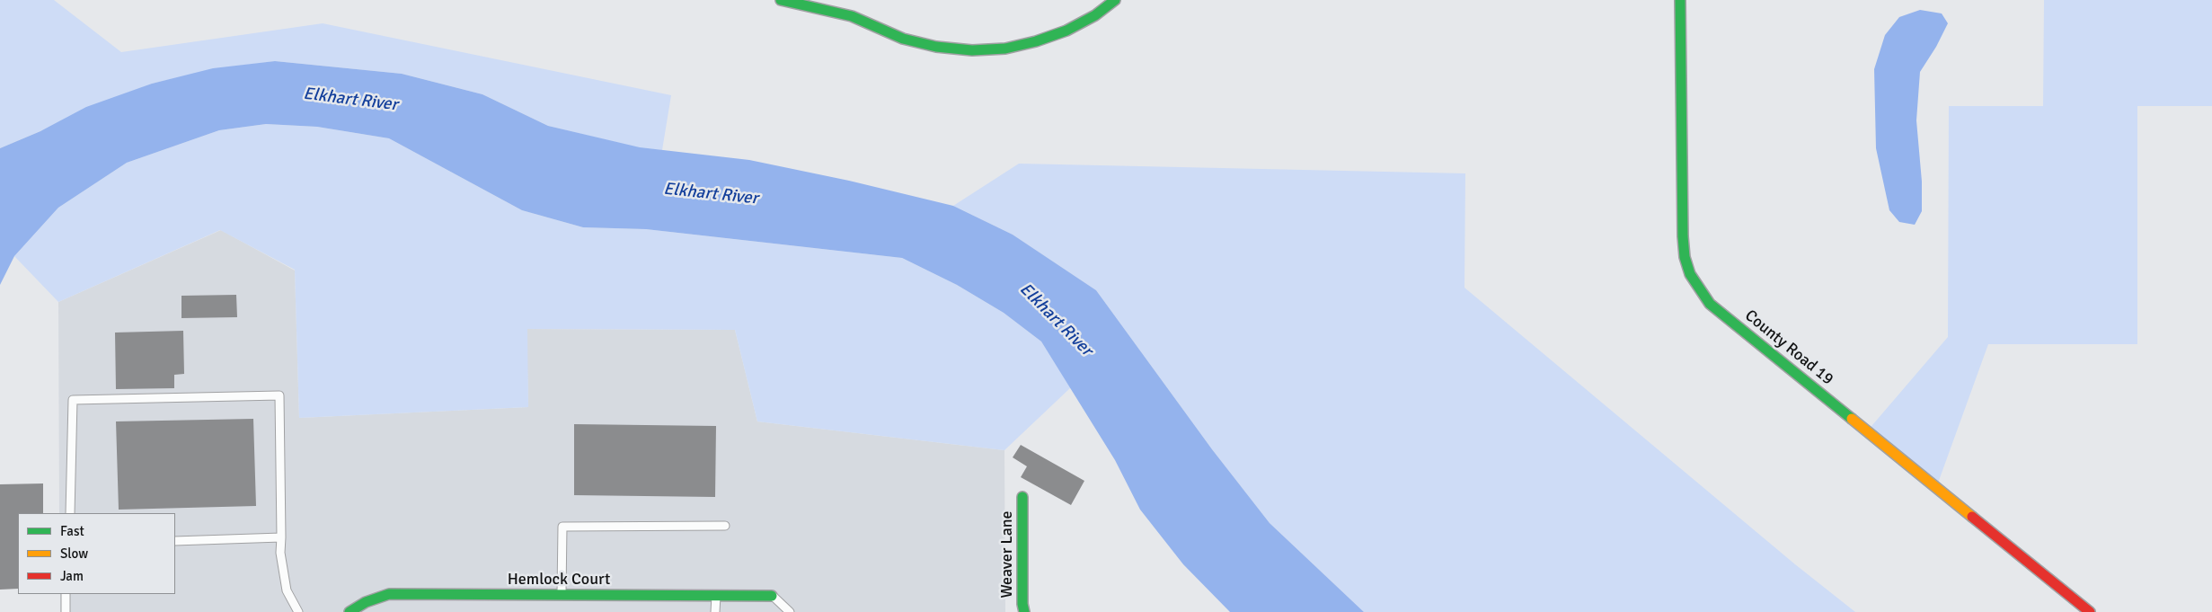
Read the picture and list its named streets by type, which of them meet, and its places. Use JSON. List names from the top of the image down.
{
  "streets": {
    "street": ["County Road 19", "Weaver Lane", "Hemlock Court"]
  },
  "water": ["Elkhart River"],
  "legend": ["Fast", "Slow", "Jam"]
}
